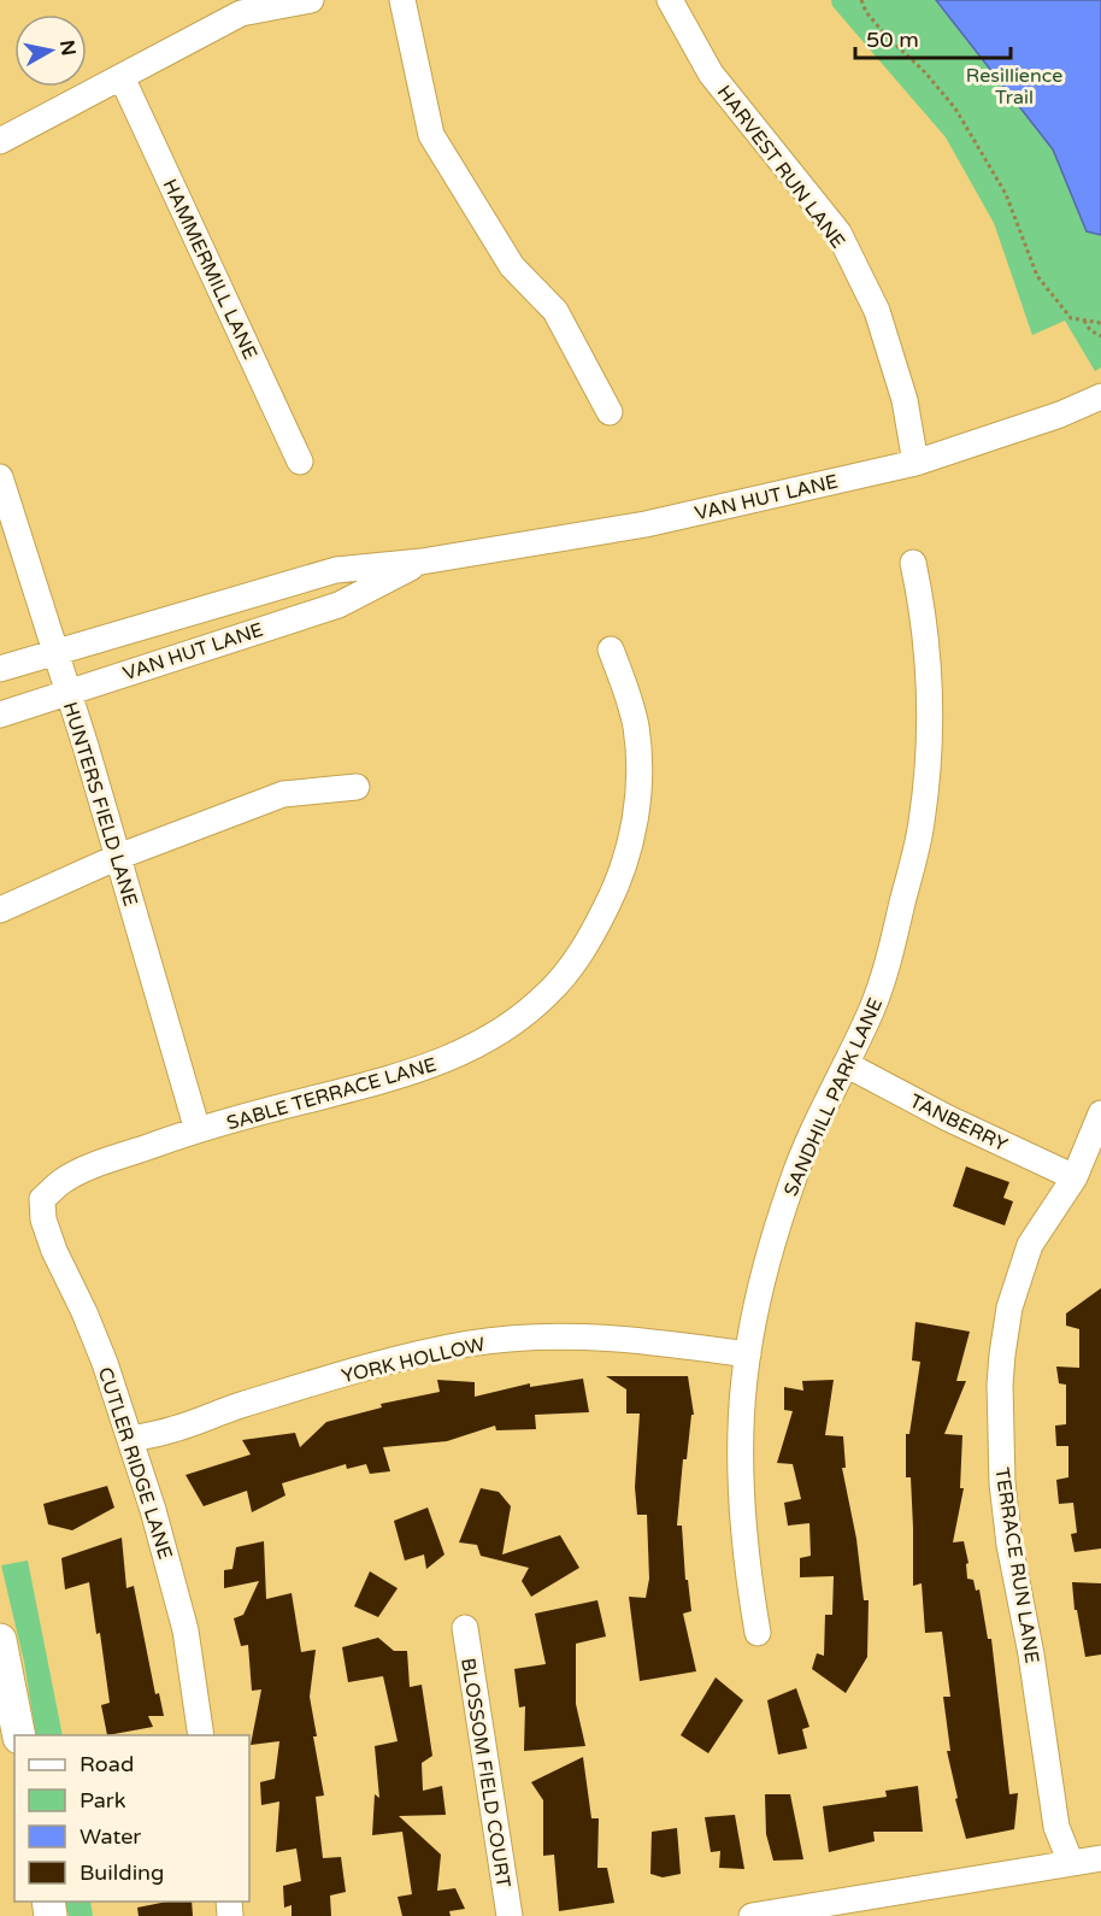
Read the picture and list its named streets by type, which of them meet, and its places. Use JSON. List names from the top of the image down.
{
  "streets": {
    "street": [
      "HARVEST RUN LANE",
      "HAMMERMILL LANE",
      "VAN HUT LANE",
      "HUNTERS FIELD LANE",
      "SABLE TERRACE LANE",
      "SANDHILL PARK LANE",
      "TANBERRY",
      "YORK HOLLOW",
      "CUTLER RIDGE LANE",
      "TERRACE RUN LANE",
      "BLOSSOM FIELD COURT"
    ]
  },
  "crossings": [
    ["HARVEST RUN LANE", "VAN HUT LANE"],
    ["VAN HUT LANE", "HUNTERS FIELD LANE"],
    ["HUNTERS FIELD LANE", "SABLE TERRACE LANE"],
    ["SABLE TERRACE LANE", "CUTLER RIDGE LANE"],
    ["SANDHILL PARK LANE", "TANBERRY"],
    ["SANDHILL PARK LANE", "YORK HOLLOW"],
    ["TANBERRY", "TERRACE RUN LANE"],
    ["YORK HOLLOW", "CUTLER RIDGE LANE"]
  ],
  "parks": ["Resillience Trail"],
  "legend": [
    "Road",
    "Park",
    "Water",
    "Building"
  ],
  "scale_bar": "50 m",
  "north": "right"
}
